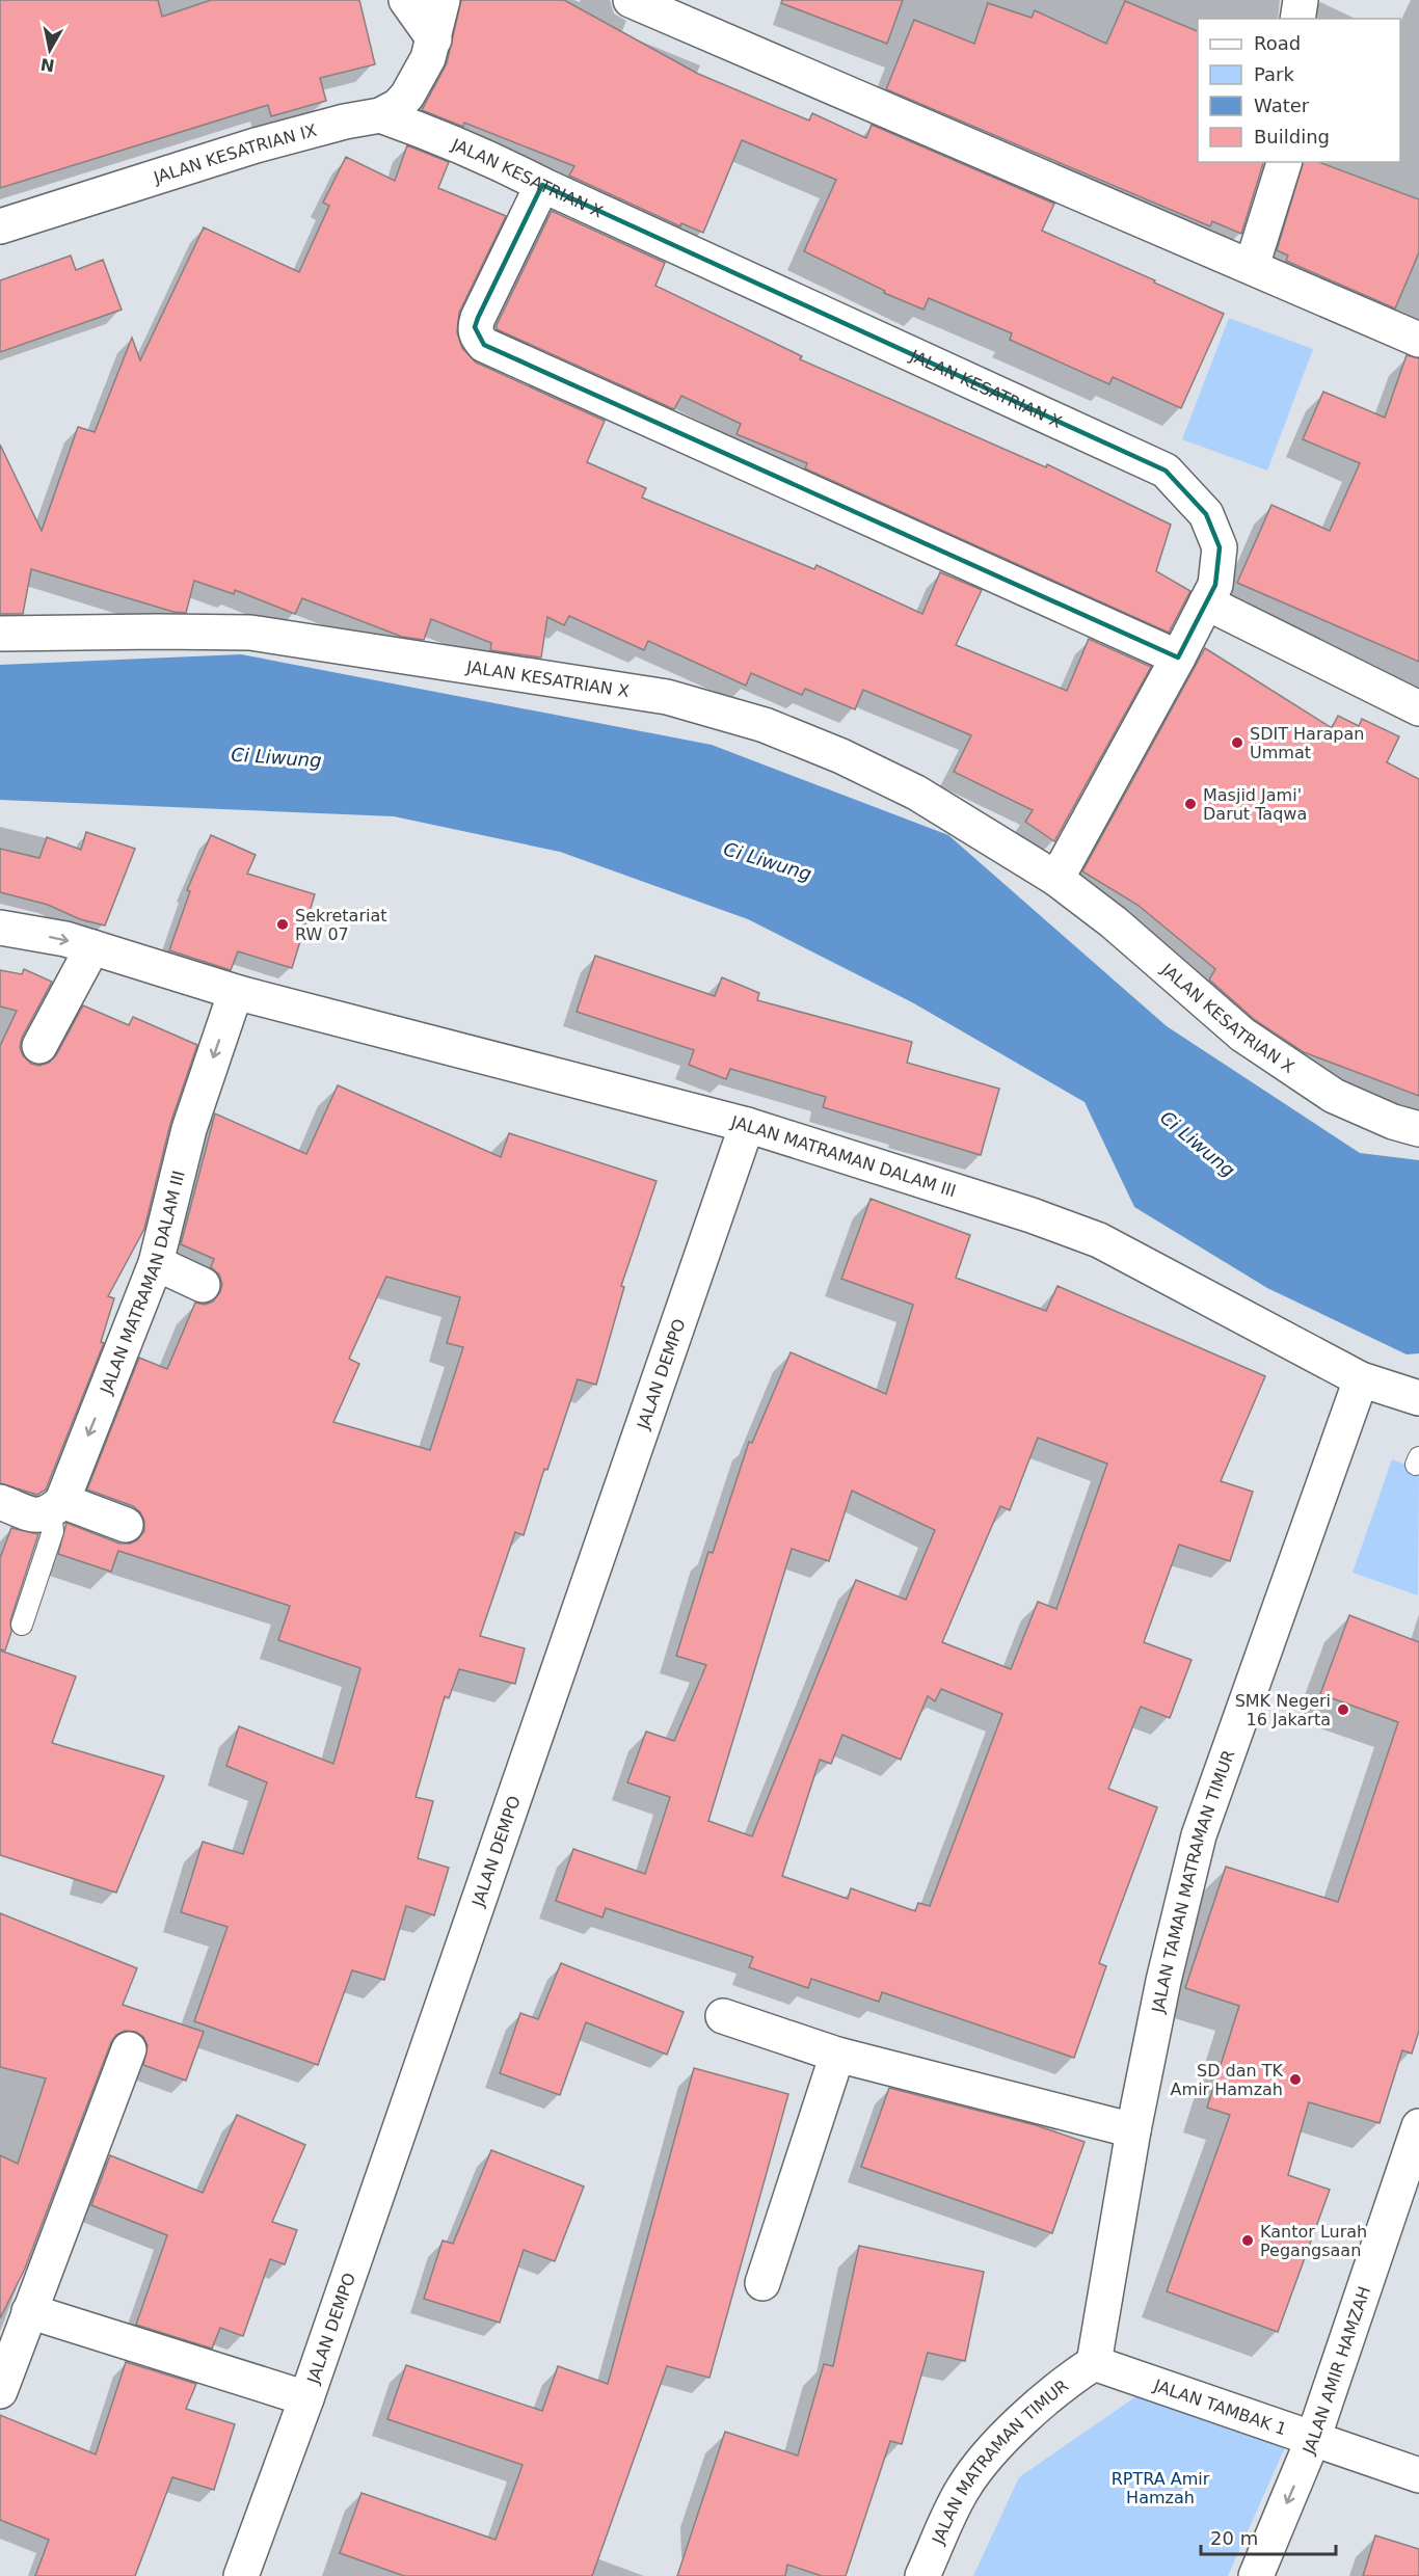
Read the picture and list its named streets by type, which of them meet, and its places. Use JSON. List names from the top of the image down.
{
  "streets": {
    "street": [
      "JALAN KESATRIAN IX",
      "JALAN KESATRIAN X",
      "JALAN MATRAMAN DALAM III",
      "JALAN DEMPO",
      "JALAN TAMAN MATRAMAN TIMUR",
      "JALAN AMIR HAMZAH",
      "JALAN TAMBAK 1",
      "JALAN MATRAMAN TIMUR"
    ]
  },
  "crossings": [
    ["JALAN KESATRIAN IX", "JALAN KESATRIAN X"],
    ["JALAN MATRAMAN DALAM III", "JALAN DEMPO"],
    ["JALAN MATRAMAN DALAM III", "JALAN TAMAN MATRAMAN TIMUR"],
    ["JALAN TAMAN MATRAMAN TIMUR", "JALAN TAMBAK 1"],
    ["JALAN TAMAN MATRAMAN TIMUR", "JALAN MATRAMAN TIMUR"],
    ["JALAN AMIR HAMZAH", "JALAN TAMBAK 1"],
    ["JALAN TAMBAK 1", "JALAN MATRAMAN TIMUR"]
  ],
  "water": ["Ci Liwung"],
  "parks": ["RPTRA Amir Hamzah"],
  "places": [
    "SDIT Harapan Ummat",
    "Masjid Jami' Darut Taqwa",
    "Sekretariat RW 07",
    "SMK Negeri 16 Jakarta",
    "SD dan TK Amir Hamzah",
    "Kantor Lurah Pegangsaan"
  ],
  "legend": [
    "Road",
    "Park",
    "Water",
    "Building"
  ],
  "scale_bar": "20 m",
  "north": "bottom"
}
